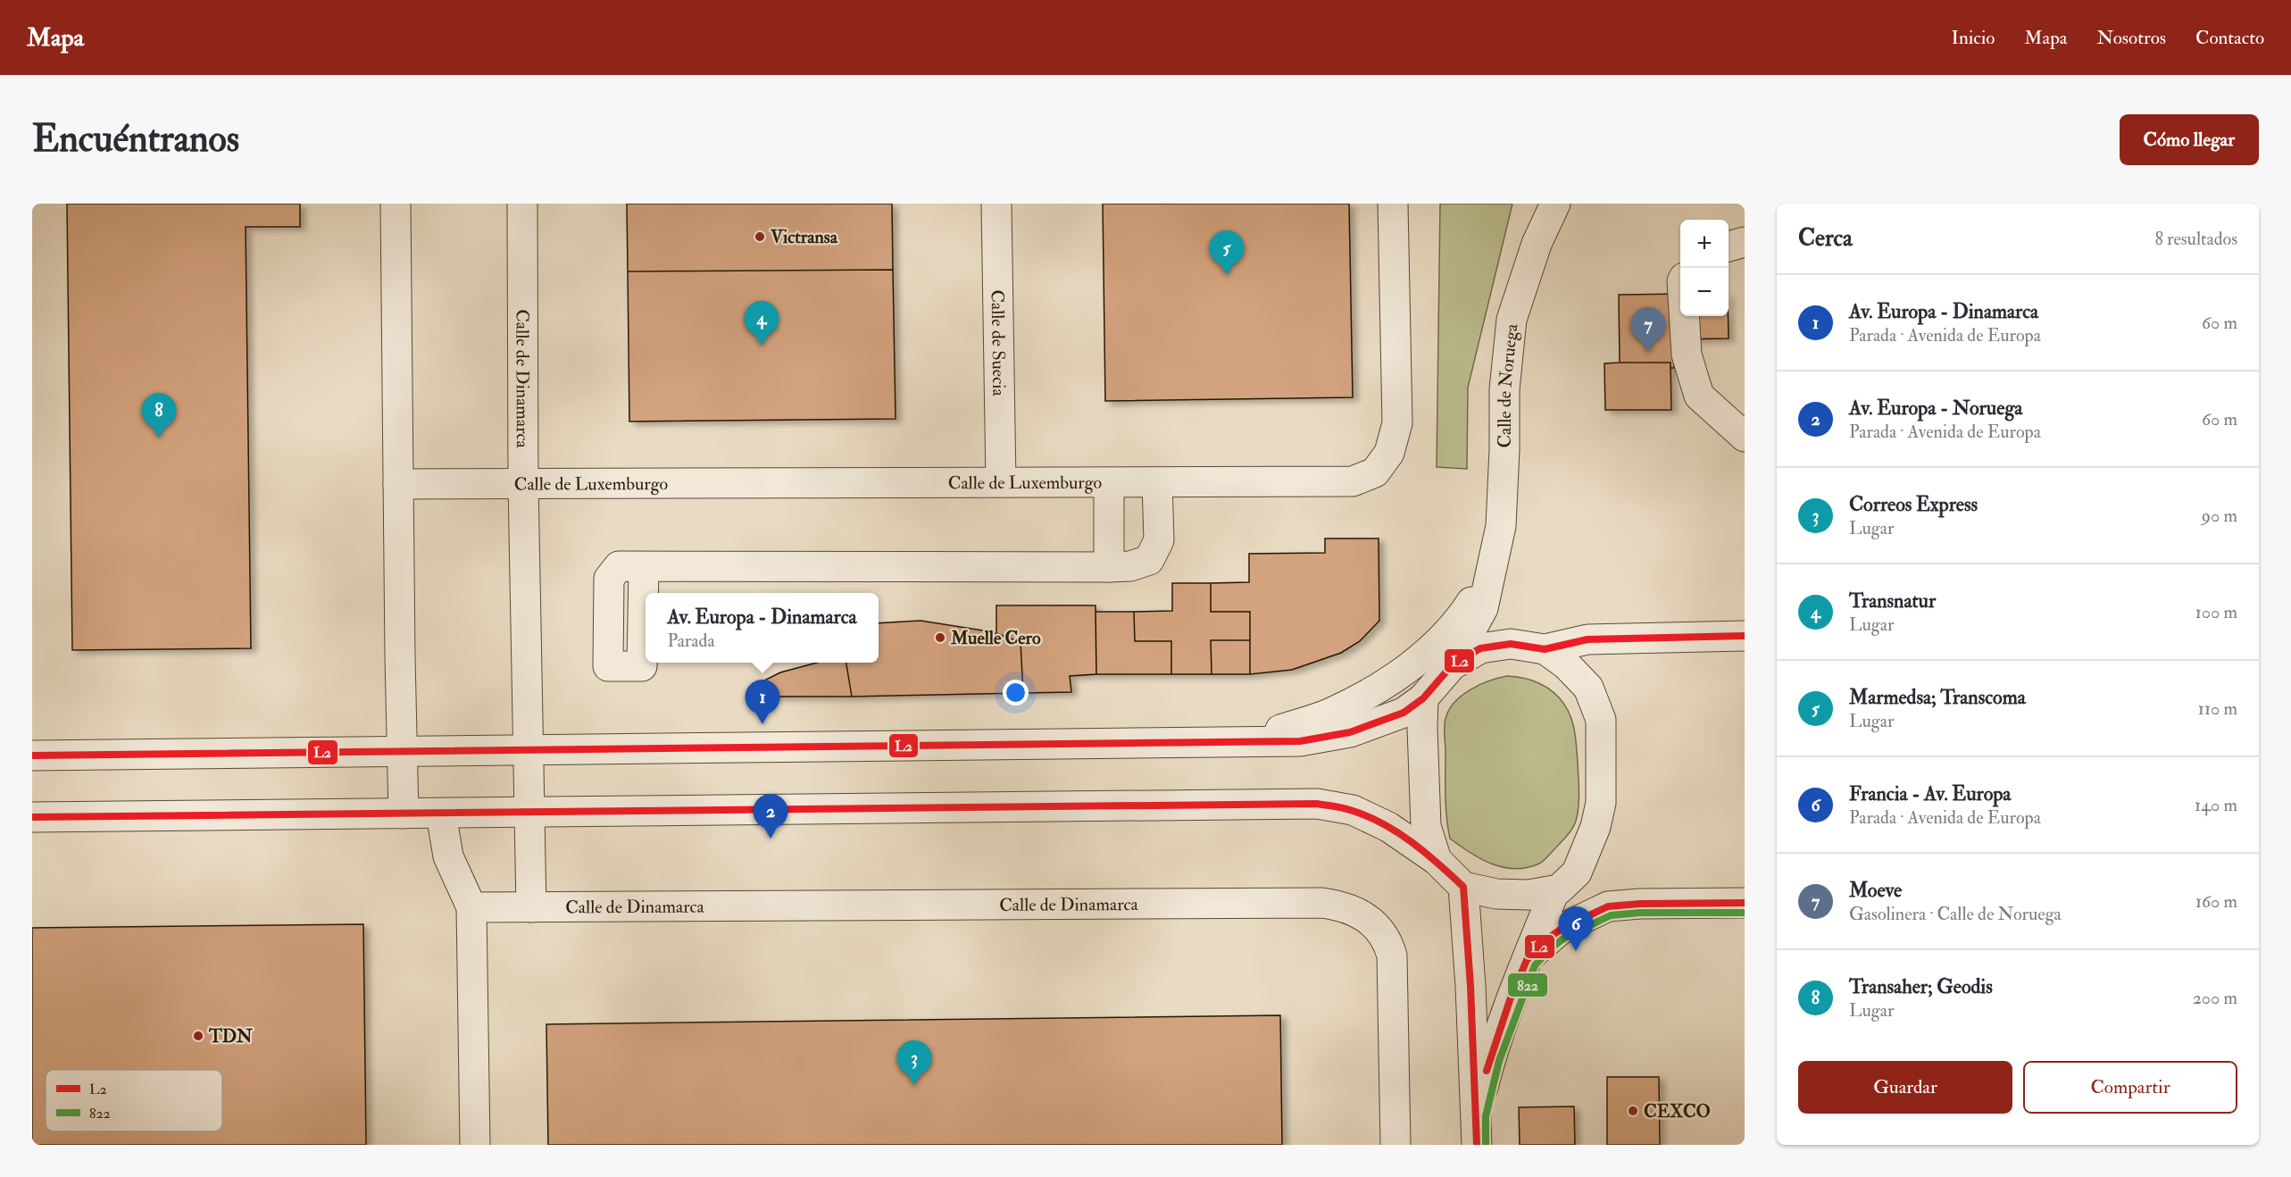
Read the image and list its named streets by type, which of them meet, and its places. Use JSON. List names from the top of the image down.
{
  "streets": {
    "street": [
      "Calle de Suecia",
      "Calle de Dinamarca",
      "Calle de Noruega",
      "Calle de Luxemburgo"
    ]
  },
  "crossings": [
    ["Calle de Suecia", "Calle de Luxemburgo"],
    ["Calle de Dinamarca", "Calle de Luxemburgo"]
  ],
  "places": [
    "Victransa",
    "Muelle Cero",
    "TDN",
    "CEXCO"
  ],
  "lines": ["transit line L2", "transit line 822"],
  "legend": ["L2", "822"],
  "page": {
    "header": "Mapa",
    "nav": [
      "Inicio",
      "Mapa",
      "Nosotros",
      "Contacto"
    ],
    "buttons": [
      "Cómo llegar",
      ["Guardar", "Compartir"]
    ],
    "title": "Encuéntranos",
    "heading": ["Cerca", "8 resultados"],
    "map_buttons": ["+", "−"],
    "pins": [
      "5",
      "4",
      "7",
      "8",
      "1",
      "2",
      "6",
      "3"
    ],
    "list": [
      {
        "mark": "1",
        "name": "Av. Europa - Dinamarca",
        "note": "Parada · Avenida de Europa",
        "value": "60 m"
      },
      {
        "mark": "2",
        "name": "Av. Europa - Noruega",
        "note": "Parada · Avenida de Europa",
        "value": "60 m"
      },
      {
        "mark": "3",
        "name": "Correos Express",
        "note": "Lugar",
        "value": "90 m"
      },
      {
        "mark": "4",
        "name": "Transnatur",
        "note": "Lugar",
        "value": "100 m"
      },
      {
        "mark": "5",
        "name": "Marmedsa; Transcoma",
        "note": "Lugar",
        "value": "110 m"
      },
      {
        "mark": "6",
        "name": "Francia - Av. Europa",
        "note": "Parada · Avenida de Europa",
        "value": "140 m"
      },
      {
        "mark": "7",
        "name": "Moeve",
        "note": "Gasolinera · Calle de Noruega",
        "value": "160 m"
      },
      {
        "mark": "8",
        "name": "Transaher; Geodis",
        "note": "Lugar",
        "value": "200 m"
      }
    ],
    "popup": ["Av. Europa - Dinamarca", "Parada"]
  }
}
